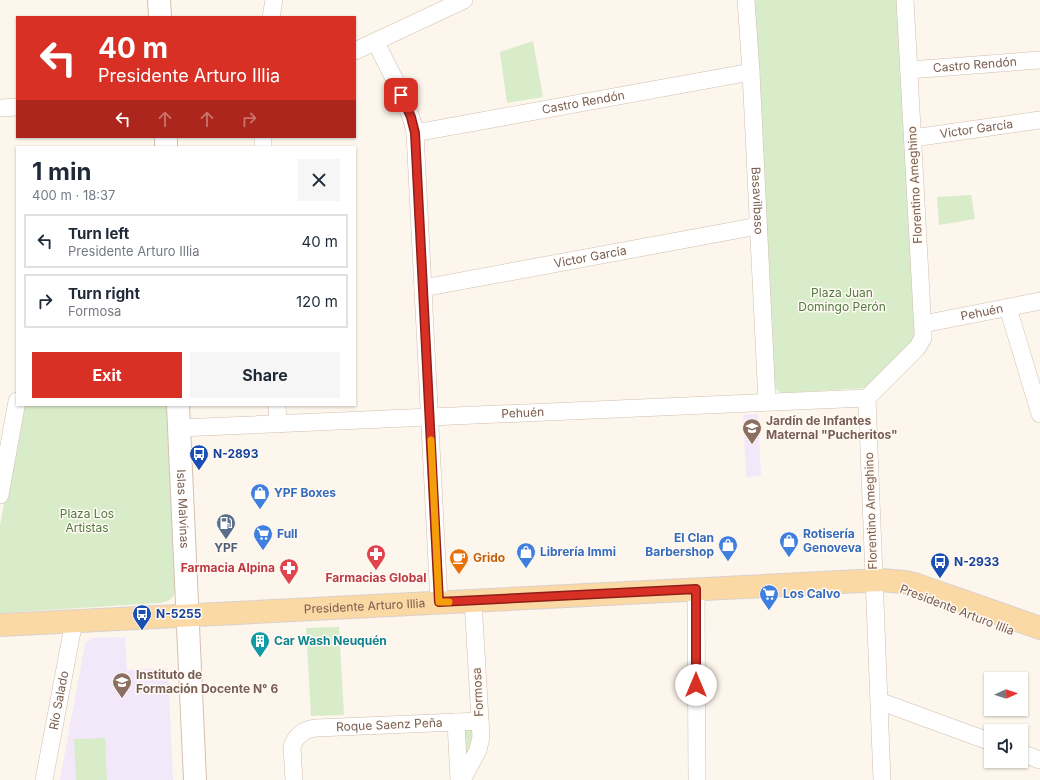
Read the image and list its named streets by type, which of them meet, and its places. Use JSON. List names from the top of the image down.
{
  "streets": {
    "main road": ["Islas Malvinas", "Presidente Arturo Illia"],
    "street": [
      "Castro Rendón",
      "Victor García",
      "Florentino Ameghino",
      "Basavilbaso",
      "Pehuén",
      "Formosa",
      "Río Salado",
      "Roque Saenz Peña"
    ]
  },
  "crossings": [
    ["Castro Rendón", "Florentino Ameghino"],
    ["Castro Rendón", "Basavilbaso"],
    ["Victor García", "Florentino Ameghino"],
    ["Victor García", "Basavilbaso"],
    ["Florentino Ameghino", "Pehuén"],
    ["Florentino Ameghino", "Presidente Arturo Illia"],
    ["Basavilbaso", "Pehuén"],
    ["Pehuén", "Islas Malvinas"],
    ["Islas Malvinas", "Presidente Arturo Illia"],
    ["Presidente Arturo Illia", "Formosa"],
    ["Presidente Arturo Illia", "Río Salado"],
    ["Formosa", "Roque Saenz Peña"]
  ],
  "parks": ["Plaza Juan Domingo Perón", "Plaza Los Artistas"],
  "places": {
    "school or university": ["Jardín de Infantes Maternal \"Pucheritos\"", "Instituto de Formación Docente N° 6"],
    "bus stop": ["N-2893", "N-2933", "N-5255"],
    "shop": [
      "YPF Boxes",
      "Rotisería Genoveva",
      "El Clan Barbershop",
      "Librería Immi"
    ],
    "fuel station": ["YPF"],
    "supermarket": ["Full", "Los Calvo"],
    "pharmacy": ["Farmacias Global", "Farmacia Alpina"],
    "cafe": ["Grido"],
    "building": ["Car Wash Neuquén"]
  },
  "north": "right",
  "page": {
    "turn": ["40 m", "Presidente Arturo Illia"],
    "heading": ["1 min", "400 m · 18:37"],
    "list": [
      {
        "name": "Turn left",
        "note": "Presidente Arturo Illia",
        "value": "40 m"
      },
      {
        "name": "Turn right",
        "note": "Formosa",
        "value": "120 m"
      }
    ],
    "buttons": ["Exit", "Share"]
  }
}
